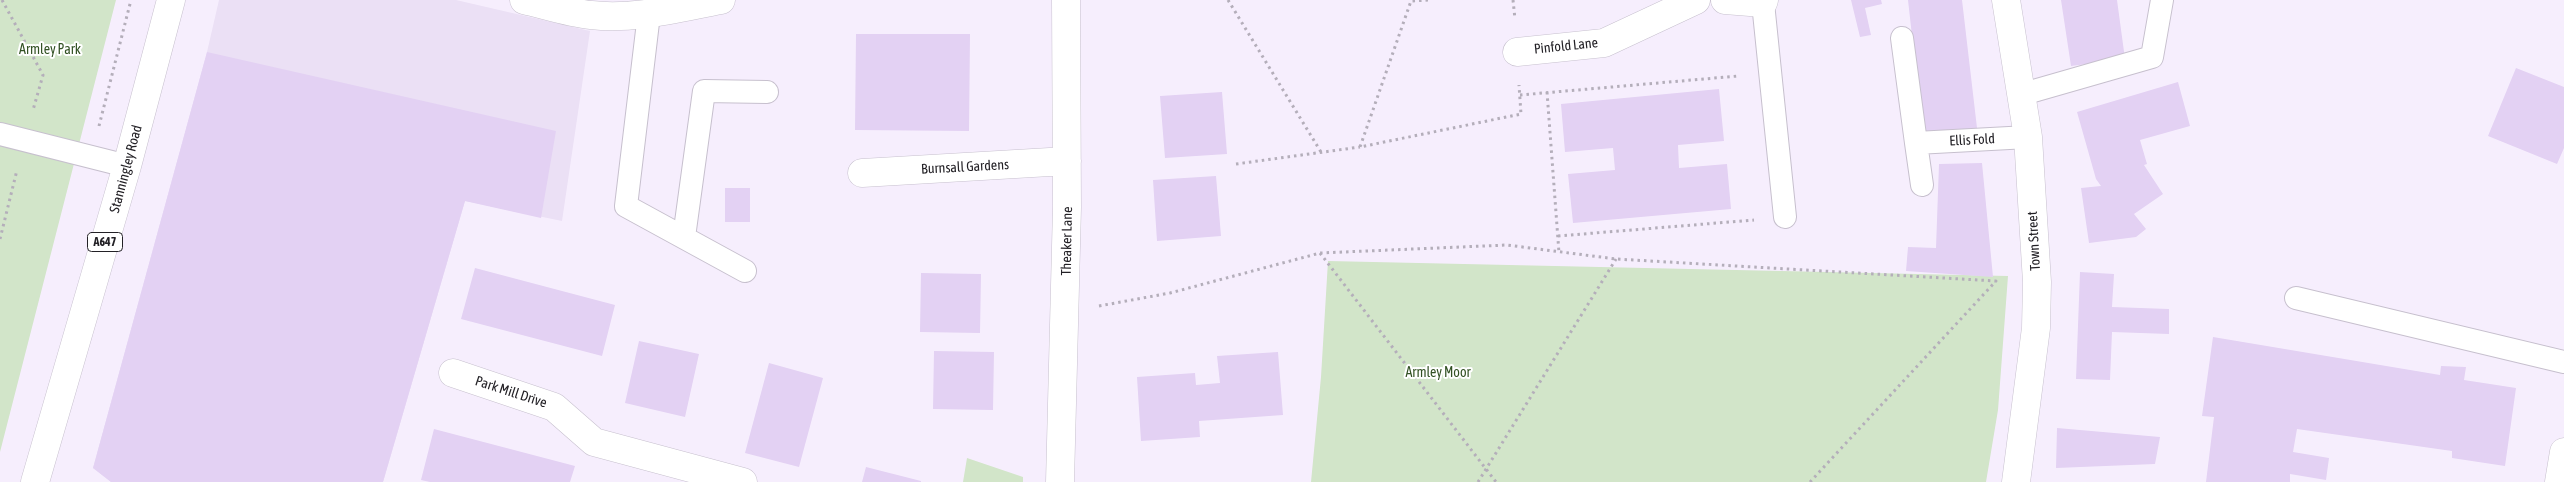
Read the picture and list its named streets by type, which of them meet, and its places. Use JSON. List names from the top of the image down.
{
  "streets": {
    "street": [
      "Pinfold Lane",
      "Burnsall Gardens",
      "Stanningley Road",
      "Theaker Lane",
      "Town Street",
      "A647",
      "Park Mill Drive"
    ],
    "lane": ["Ellis Fold"]
  },
  "crossings": [
    ["Ellis Fold", "Town Street"],
    ["Burnsall Gardens", "Theaker Lane"]
  ],
  "parks": ["Armley Park", "Armley Moor"]
}
